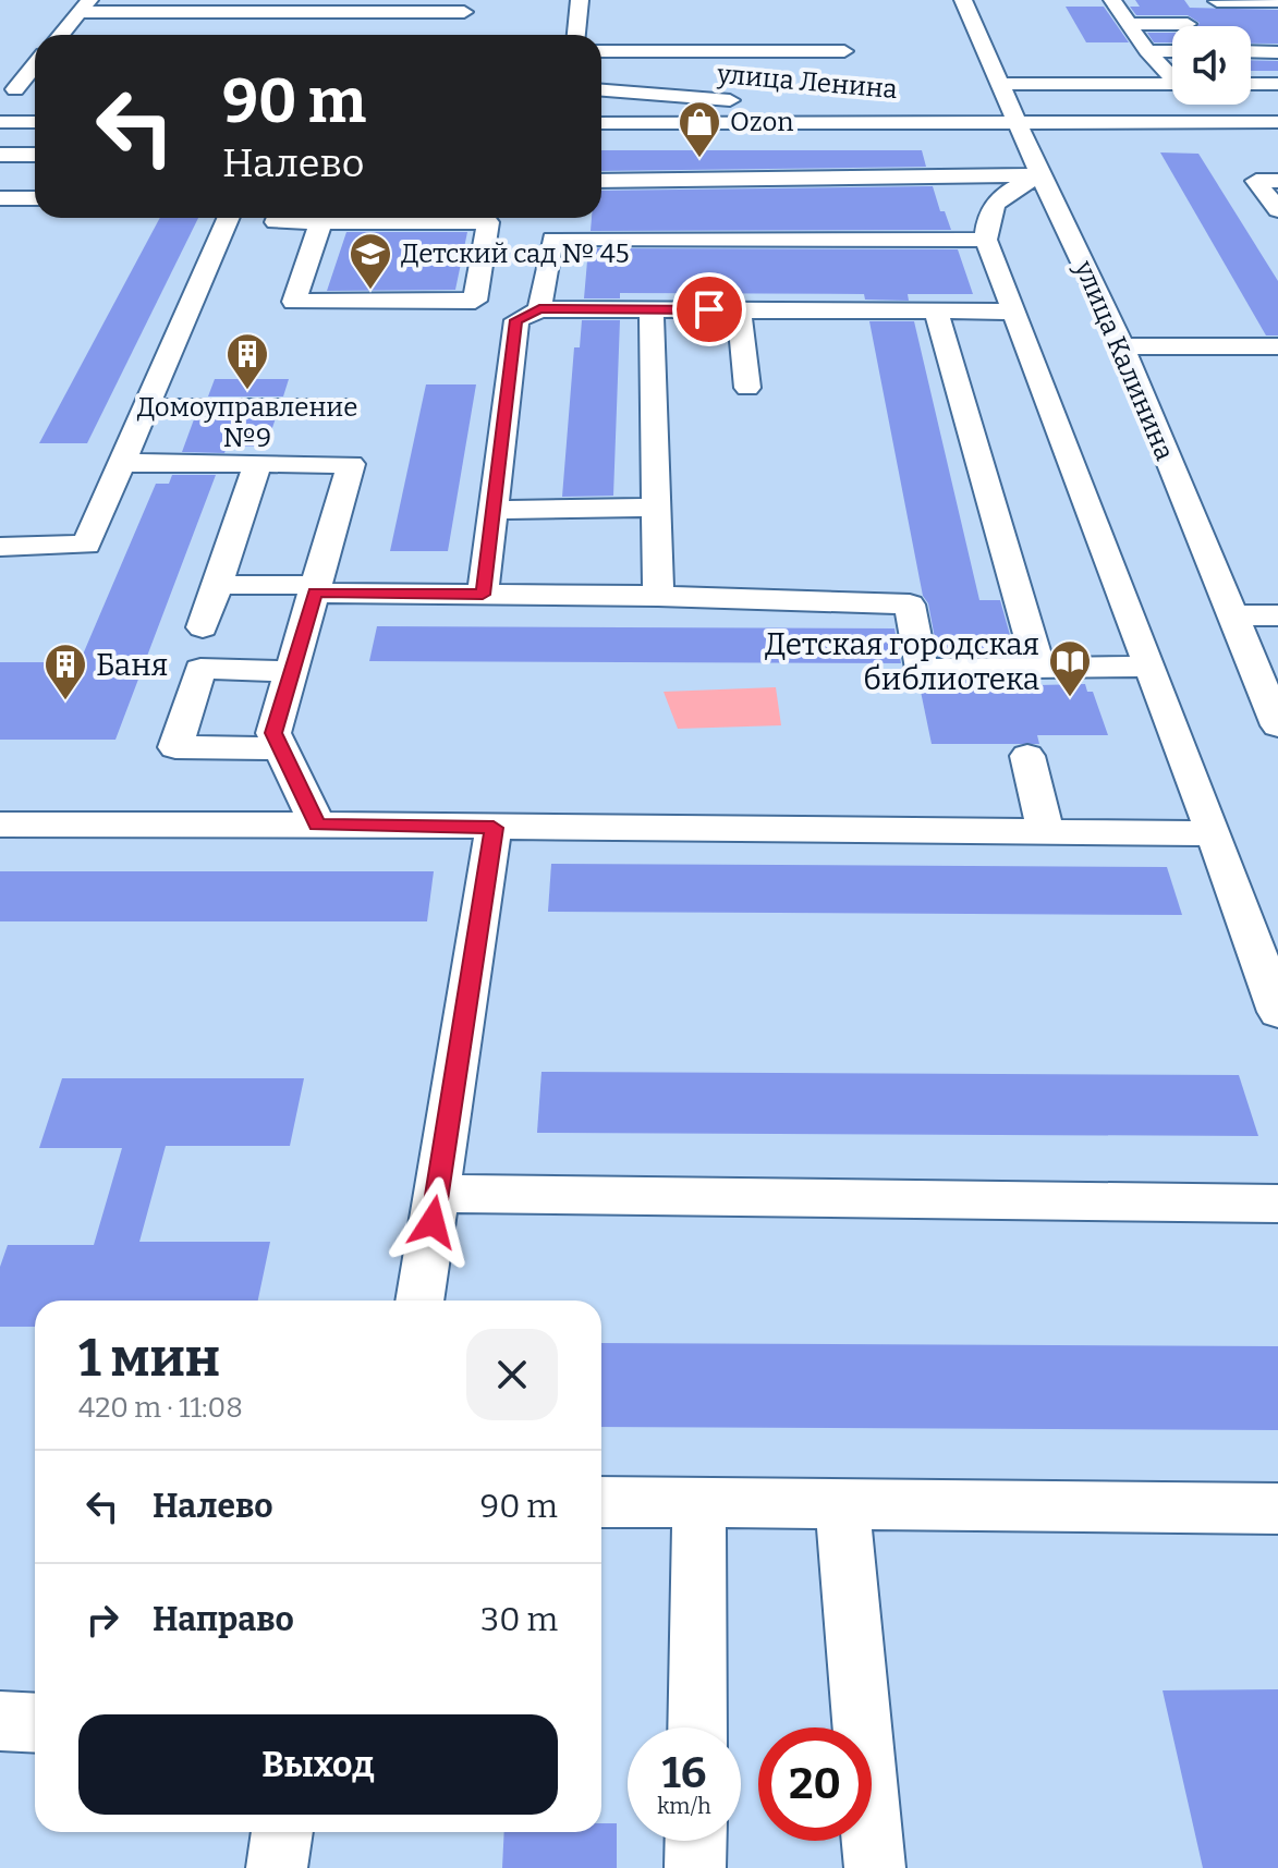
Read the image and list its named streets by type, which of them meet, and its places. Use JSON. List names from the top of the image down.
{
  "streets": {
    "street": ["улица Ленина", "улица Калинина"]
  },
  "crossings": [
    ["улица Ленина", "улица Калинина"]
  ],
  "places": {
    "shop": ["Ozon"],
    "school or university": ["Детский сад № 45"],
    "building": ["Домоуправление №9", "Баня"],
    "library": ["Детская городская библиотека"]
  },
  "page": {
    "turn": ["90 m", "Налево"],
    "heading": ["1 мин", "420 m · 11:08"],
    "list": [
      {
        "name": "Налево",
        "value": "90 m"
      },
      {
        "name": "Направо",
        "value": "30 m"
      }
    ],
    "buttons": "Выход",
    "speed": "16 km/h",
    "limit": "20"
  }
}
